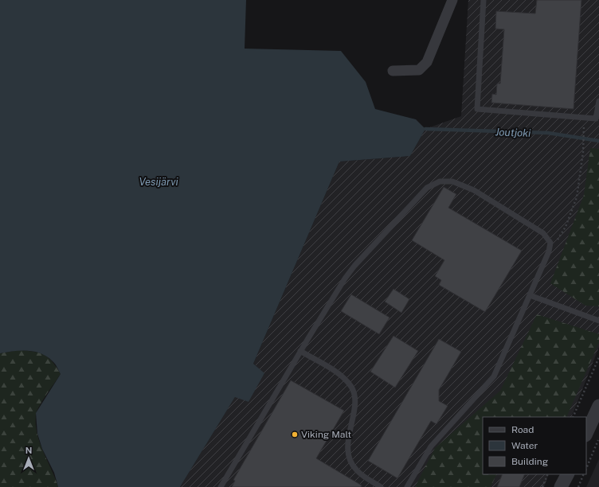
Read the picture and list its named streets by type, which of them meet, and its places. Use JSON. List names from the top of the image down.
{
  "water": ["Joutjoki", "Vesijärvi"],
  "places": ["Viking Malt"],
  "legend": ["Road", "Water", "Building"],
  "north": "top"
}
